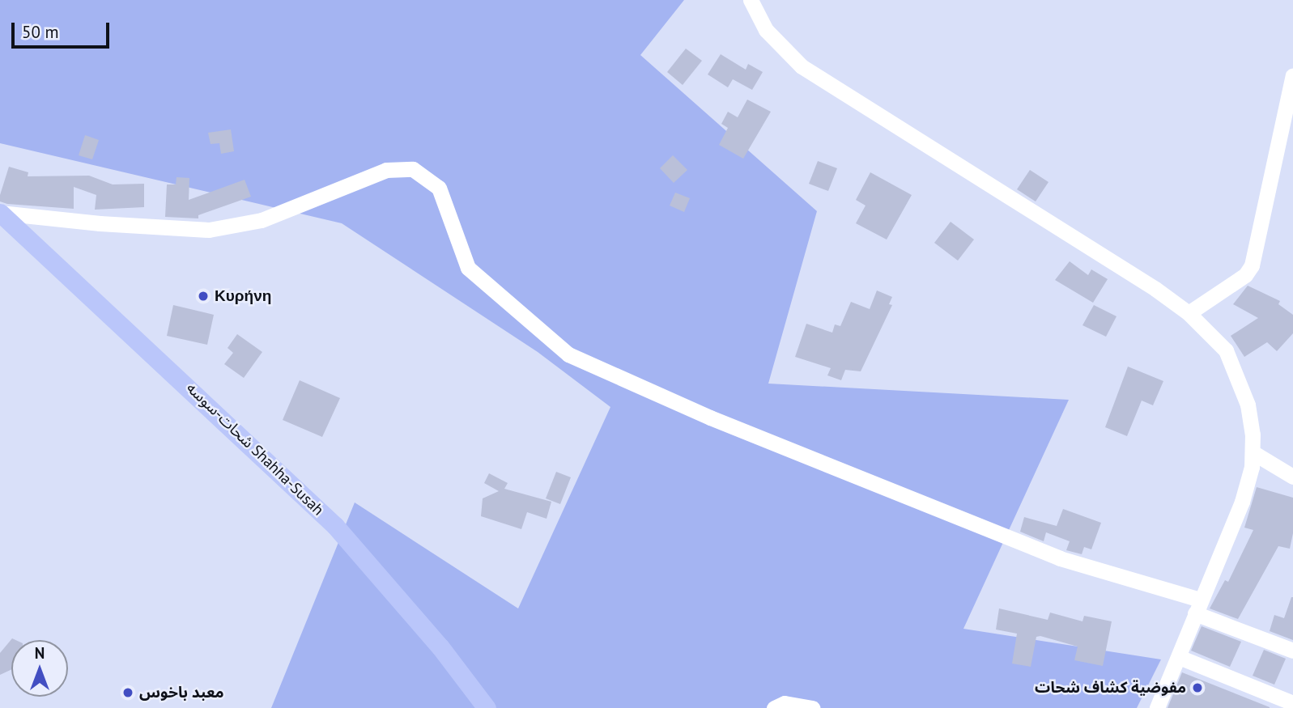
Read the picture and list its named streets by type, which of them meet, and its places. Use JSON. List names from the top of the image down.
{
  "streets": {
    "main road": ["شحات-سوسه Shahha-Susah"]
  },
  "places": ["Κυρήνη", "مفوضية كشاف شحات", "معبد باخوس"],
  "scale_bar": "50 m",
  "north": "top"
}
